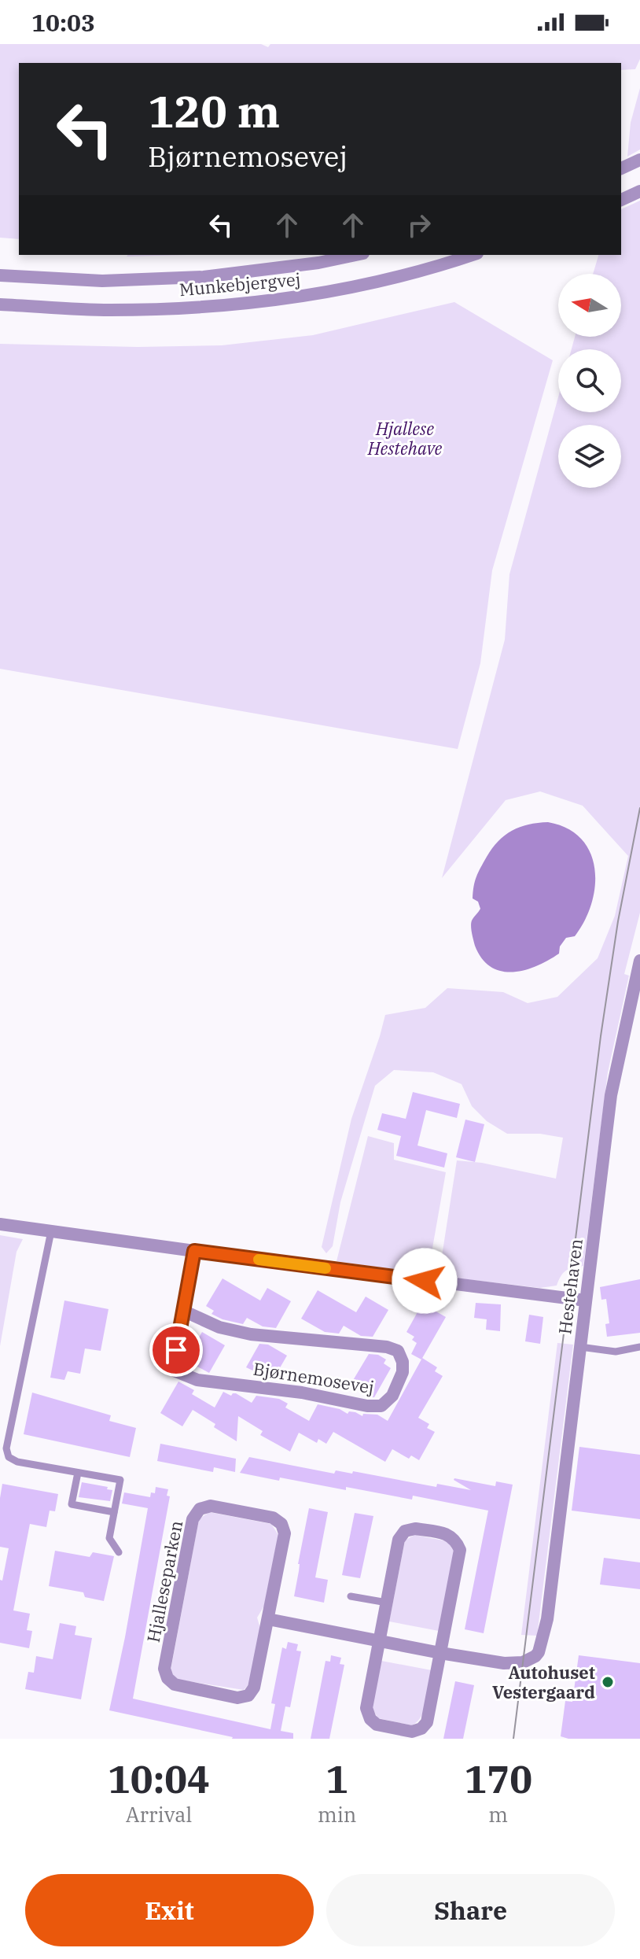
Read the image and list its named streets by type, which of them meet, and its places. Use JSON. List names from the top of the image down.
{
  "streets": {
    "street": [
      "Munkebjergvej",
      "Hestehaven",
      "Bjørnemosevej",
      "Hjalleseparken"
    ]
  },
  "parks": ["Hjallese Hestehave"],
  "places": ["Autohuset Vestergaard"],
  "north": "left",
  "page": {
    "status": "10:03",
    "turn": ["120 m", "Bjørnemosevej"],
    "eta": [
      "10:04",
      "Arrival",
      "1",
      "min",
      "170",
      "m"
    ],
    "buttons": ["Exit", "Share"]
  }
}
